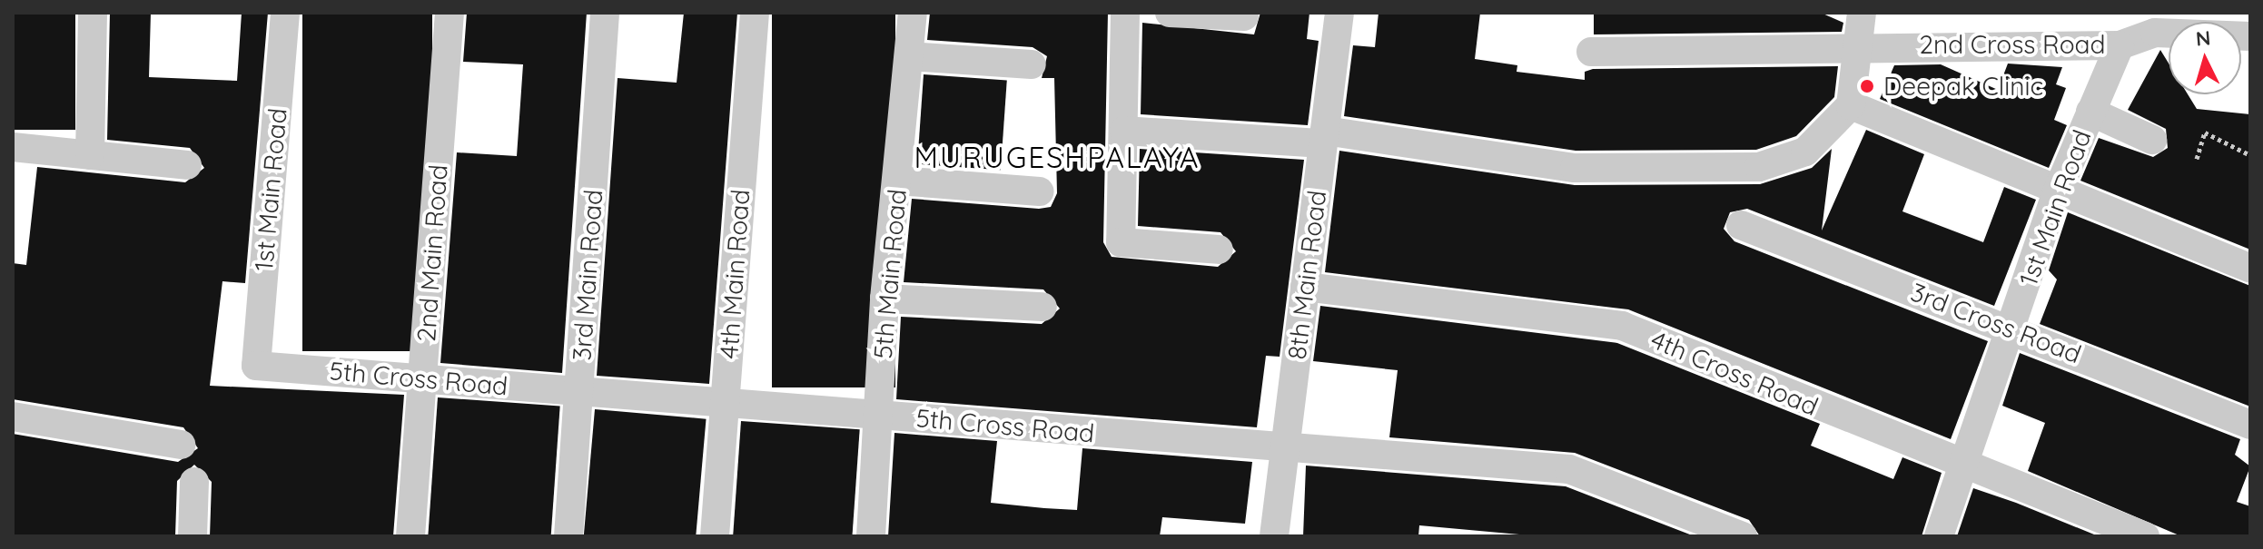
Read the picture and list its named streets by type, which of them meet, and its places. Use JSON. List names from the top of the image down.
{
  "streets": {
    "street": [
      "2nd Cross Road",
      "1st Main Road",
      "2nd Main Road",
      "4th Main Road",
      "5th Main Road",
      "3rd Main Road",
      "8th Main Road",
      "3rd Cross Road",
      "4th Cross Road",
      "5th Cross Road"
    ]
  },
  "crossings": [
    ["2nd Cross Road", "1st Main Road"],
    ["1st Main Road", "3rd Cross Road"],
    ["1st Main Road", "4th Cross Road"],
    ["1st Main Road", "5th Cross Road"],
    ["2nd Main Road", "5th Cross Road"],
    ["4th Main Road", "5th Cross Road"],
    ["5th Main Road", "5th Cross Road"],
    ["3rd Main Road", "5th Cross Road"],
    ["8th Main Road", "4th Cross Road"],
    ["8th Main Road", "5th Cross Road"]
  ],
  "districts": ["MURUGESHPALAYA"],
  "places": ["Deepak Clinic"],
  "north": "top"
}
